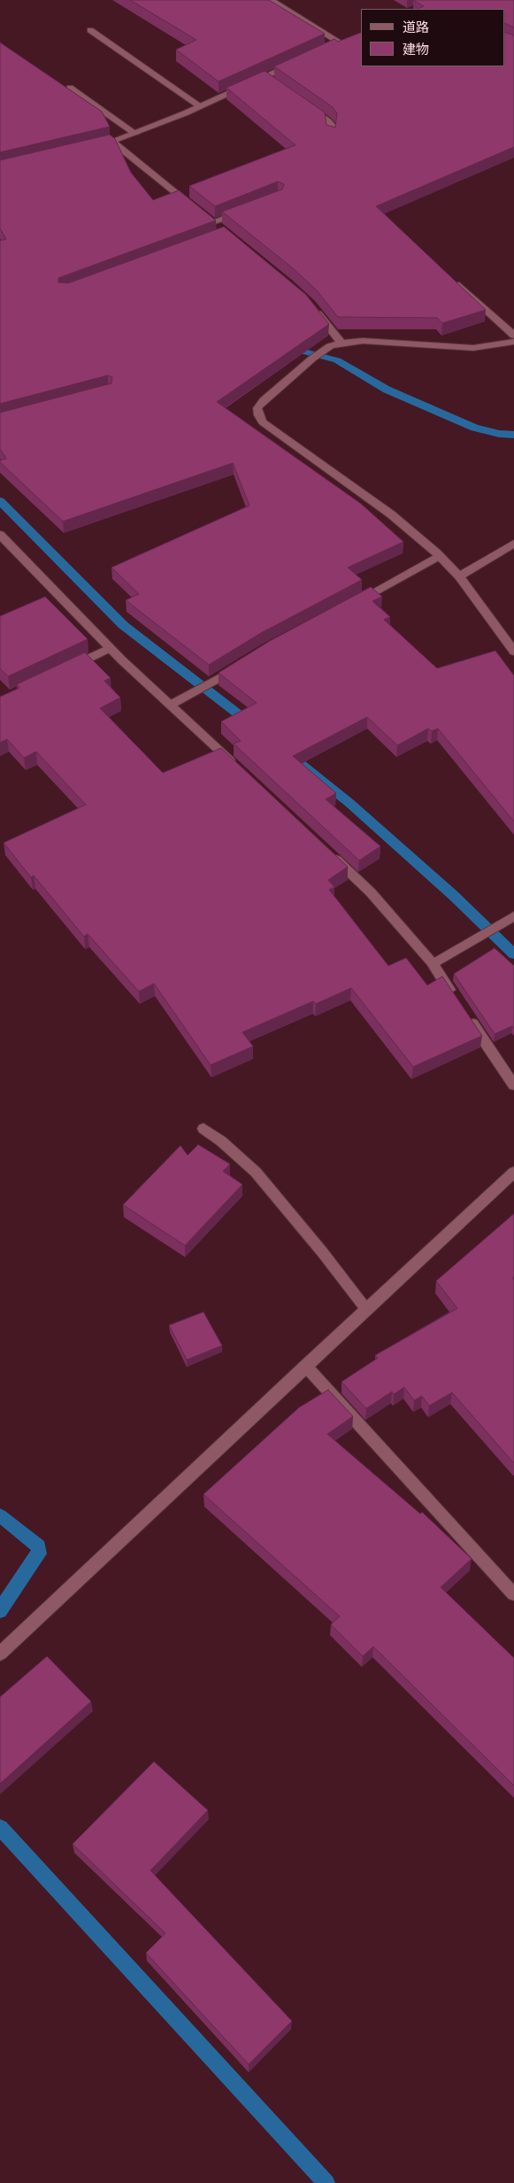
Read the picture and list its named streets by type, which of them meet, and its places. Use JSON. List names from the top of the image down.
{
  "legend": ["道路", "建物"]
}
